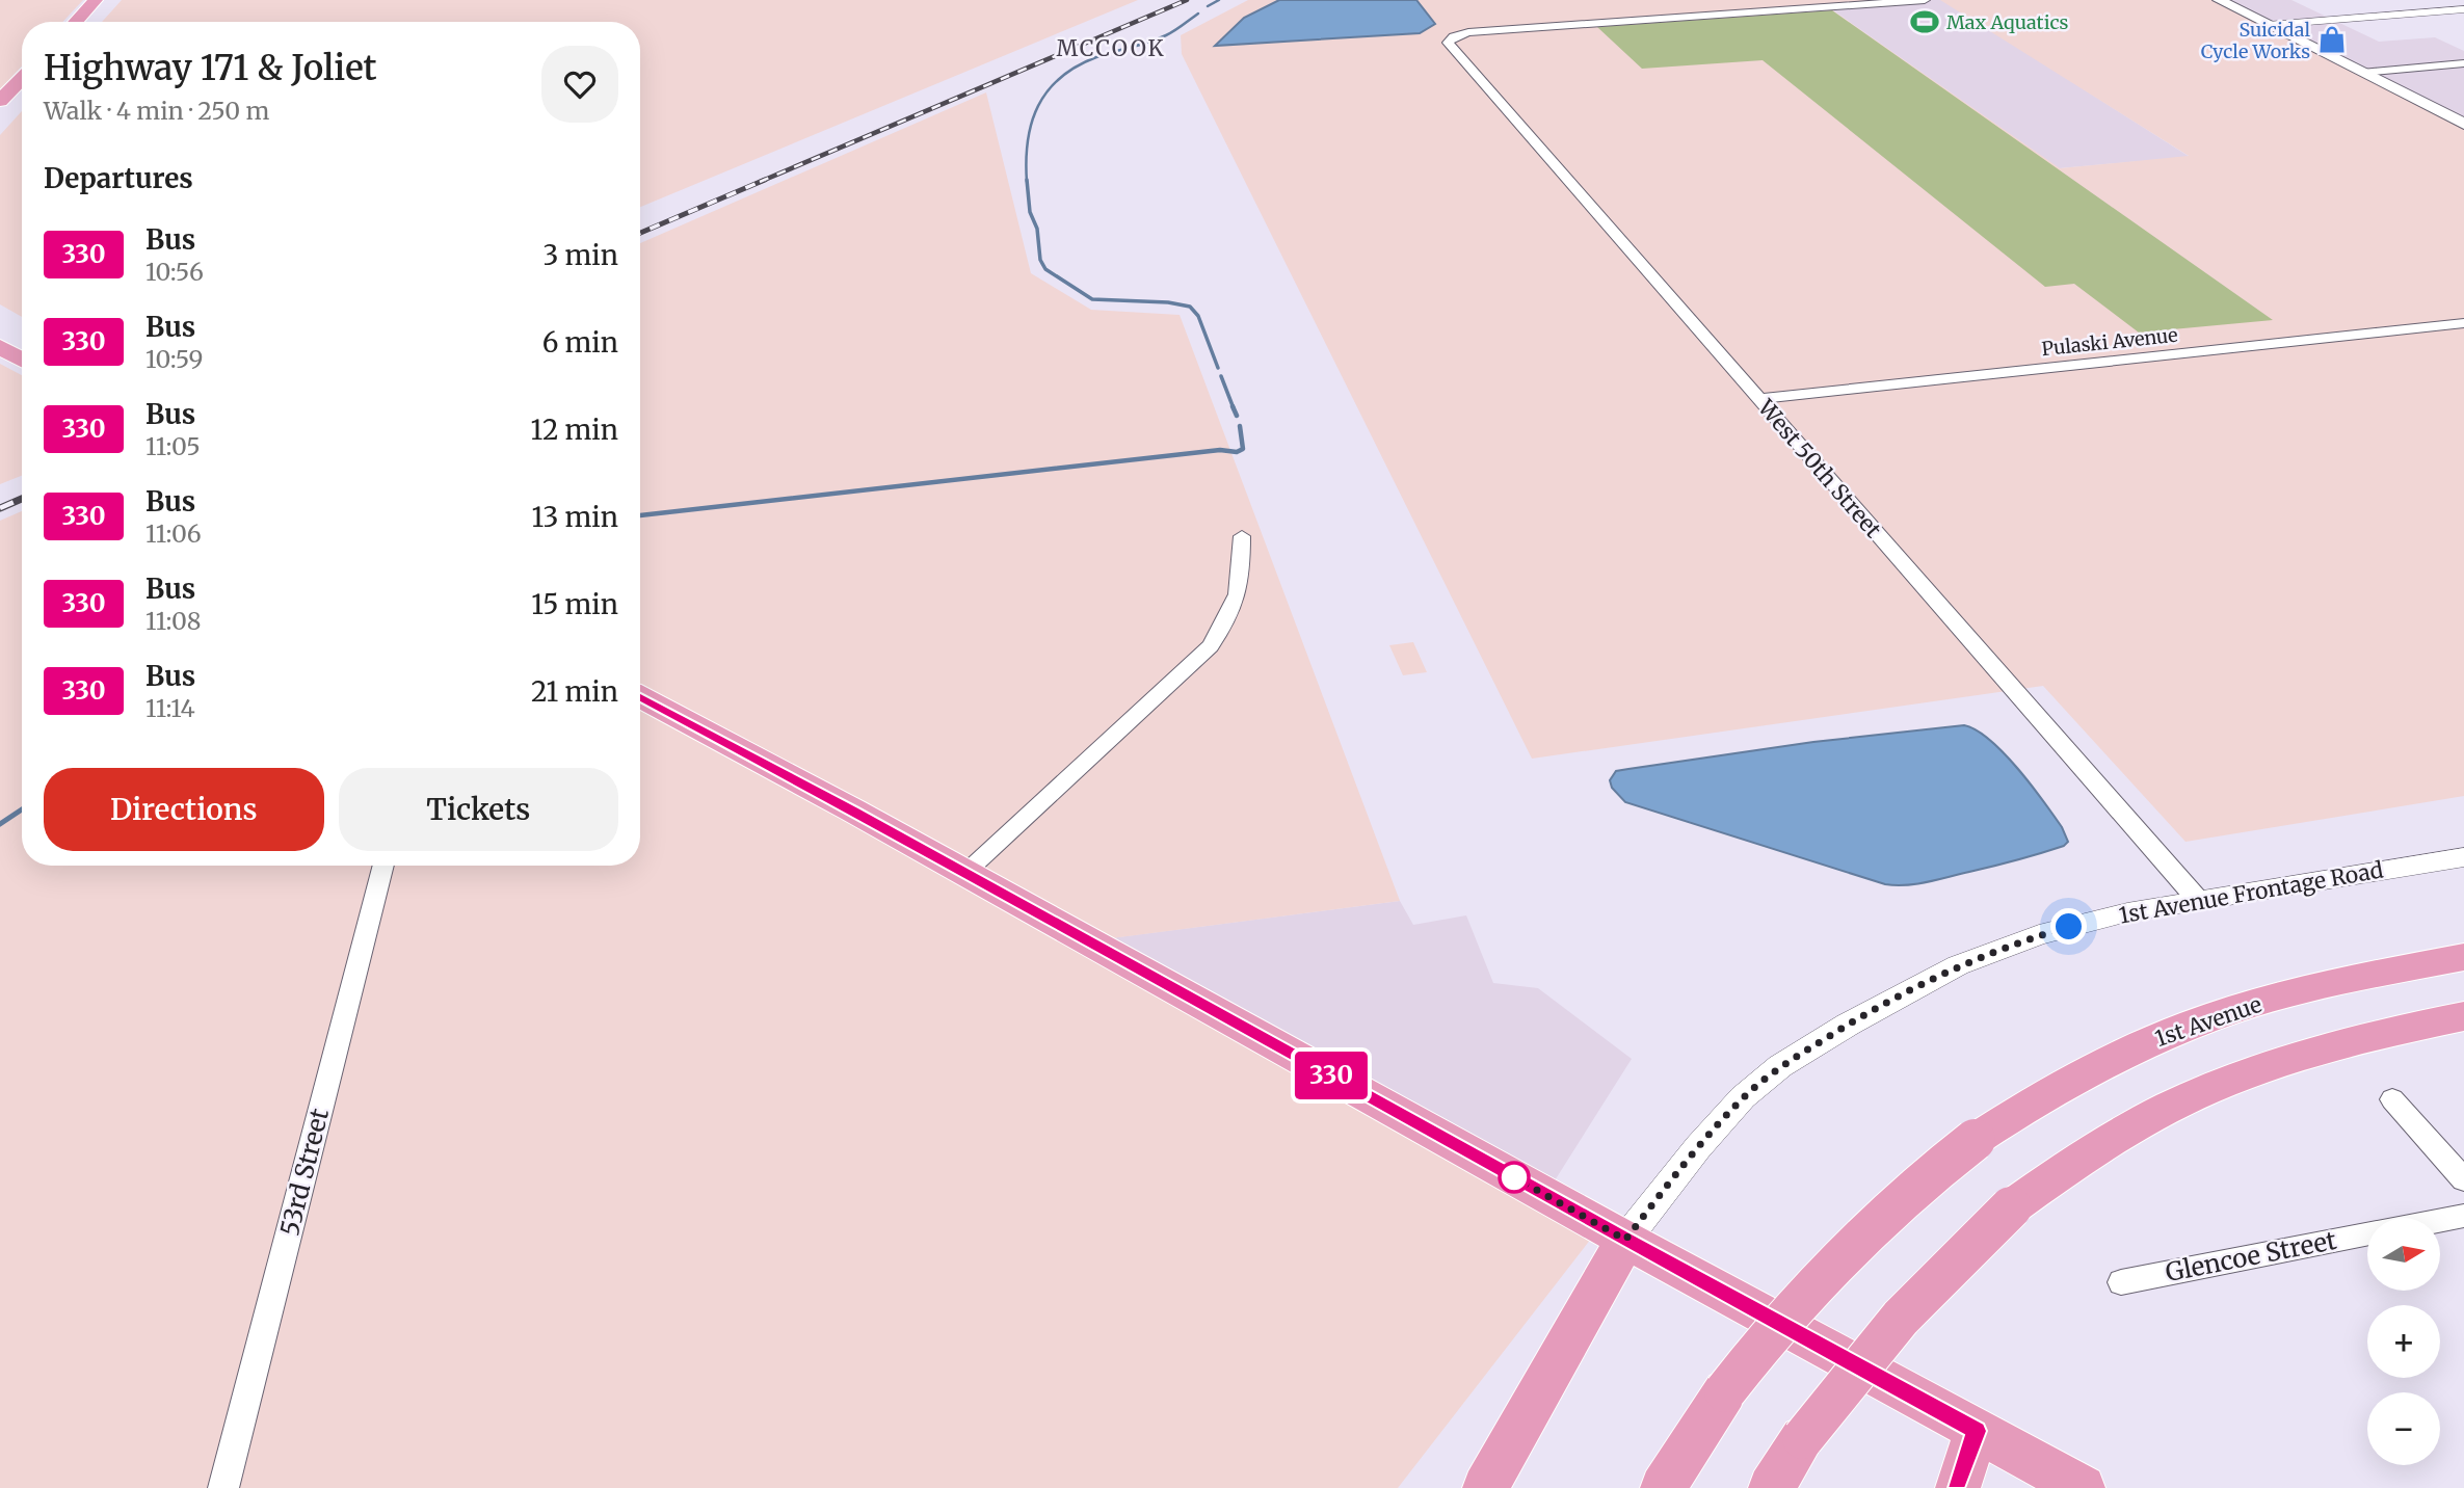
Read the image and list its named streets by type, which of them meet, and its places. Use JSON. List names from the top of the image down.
{
  "streets": {
    "main road": ["1st Avenue"],
    "street": [
      "Pulaski Avenue",
      "West 50th Street",
      "1st Avenue Frontage Road",
      "53rd Street",
      "Glencoe Street"
    ]
  },
  "crossings": [
    ["Pulaski Avenue", "West 50th Street"],
    ["West 50th Street", "1st Avenue Frontage Road"]
  ],
  "districts": ["MCCOOK"],
  "places": {
    "sports": ["Max Aquatics"],
    "shop": ["Suicidal Cycle Works"]
  },
  "lines": ["bus line 330"],
  "north": "right",
  "page": {
    "on_map": "330",
    "heading": [
      ["Highway 171 & Joliet", "Walk · 4 min · 250 m"],
      "Departures"
    ],
    "list": [
      {
        "mark": "330",
        "name": "Bus",
        "note": "10:56",
        "value": "3 min"
      },
      {
        "mark": "330",
        "name": "Bus",
        "note": "10:59",
        "value": "6 min"
      },
      {
        "mark": "330",
        "name": "Bus",
        "note": "11:05",
        "value": "12 min"
      },
      {
        "mark": "330",
        "name": "Bus",
        "note": "11:06",
        "value": "13 min"
      },
      {
        "mark": "330",
        "name": "Bus",
        "note": "11:08",
        "value": "15 min"
      },
      {
        "mark": "330",
        "name": "Bus",
        "note": "11:14",
        "value": "21 min"
      }
    ],
    "buttons": ["Directions", "Tickets"],
    "map_buttons": ["+", "−"]
  }
}
